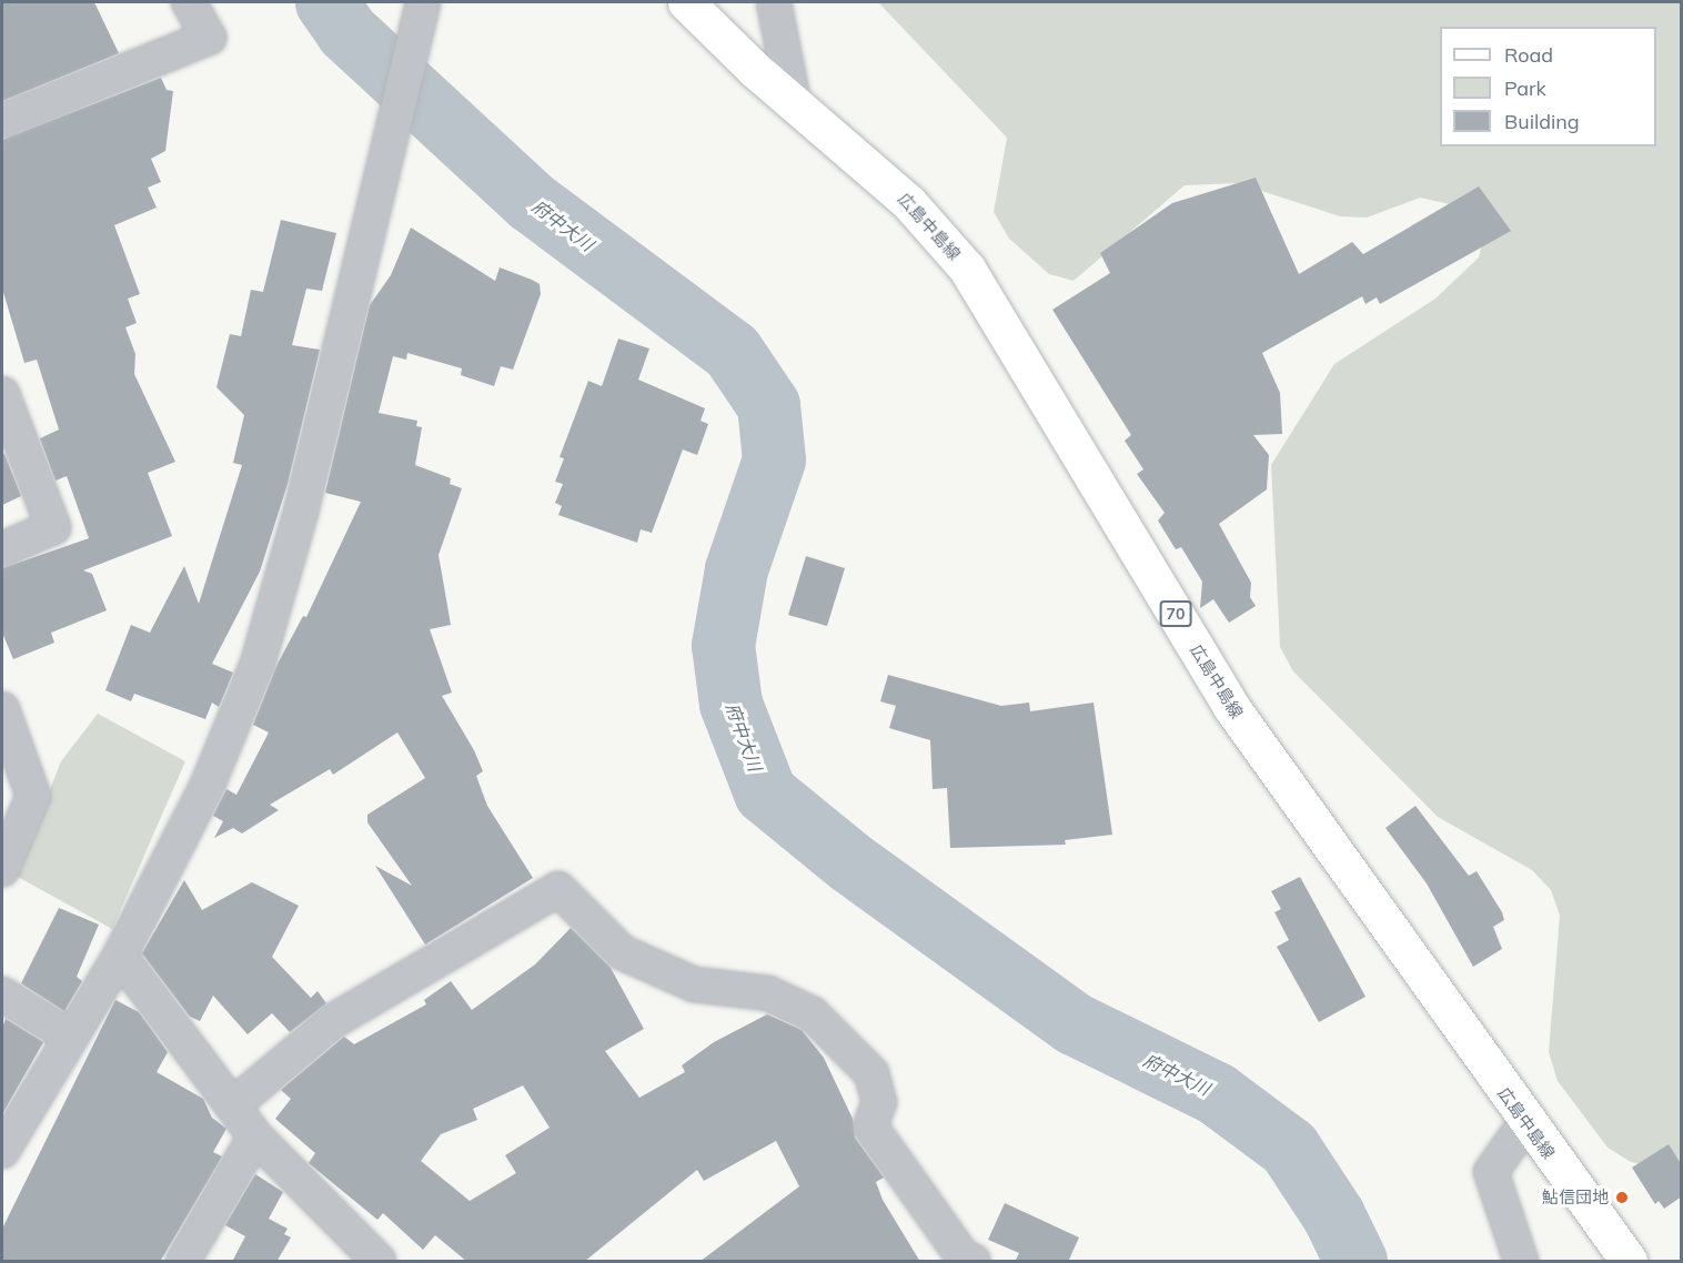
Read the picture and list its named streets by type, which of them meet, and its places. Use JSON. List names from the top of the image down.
{
  "streets": {
    "main road": ["広島中島線", "70"]
  },
  "water": ["府中大川"],
  "places": ["鮎信団地"],
  "legend": ["Road", "Park", "Building"]
}
